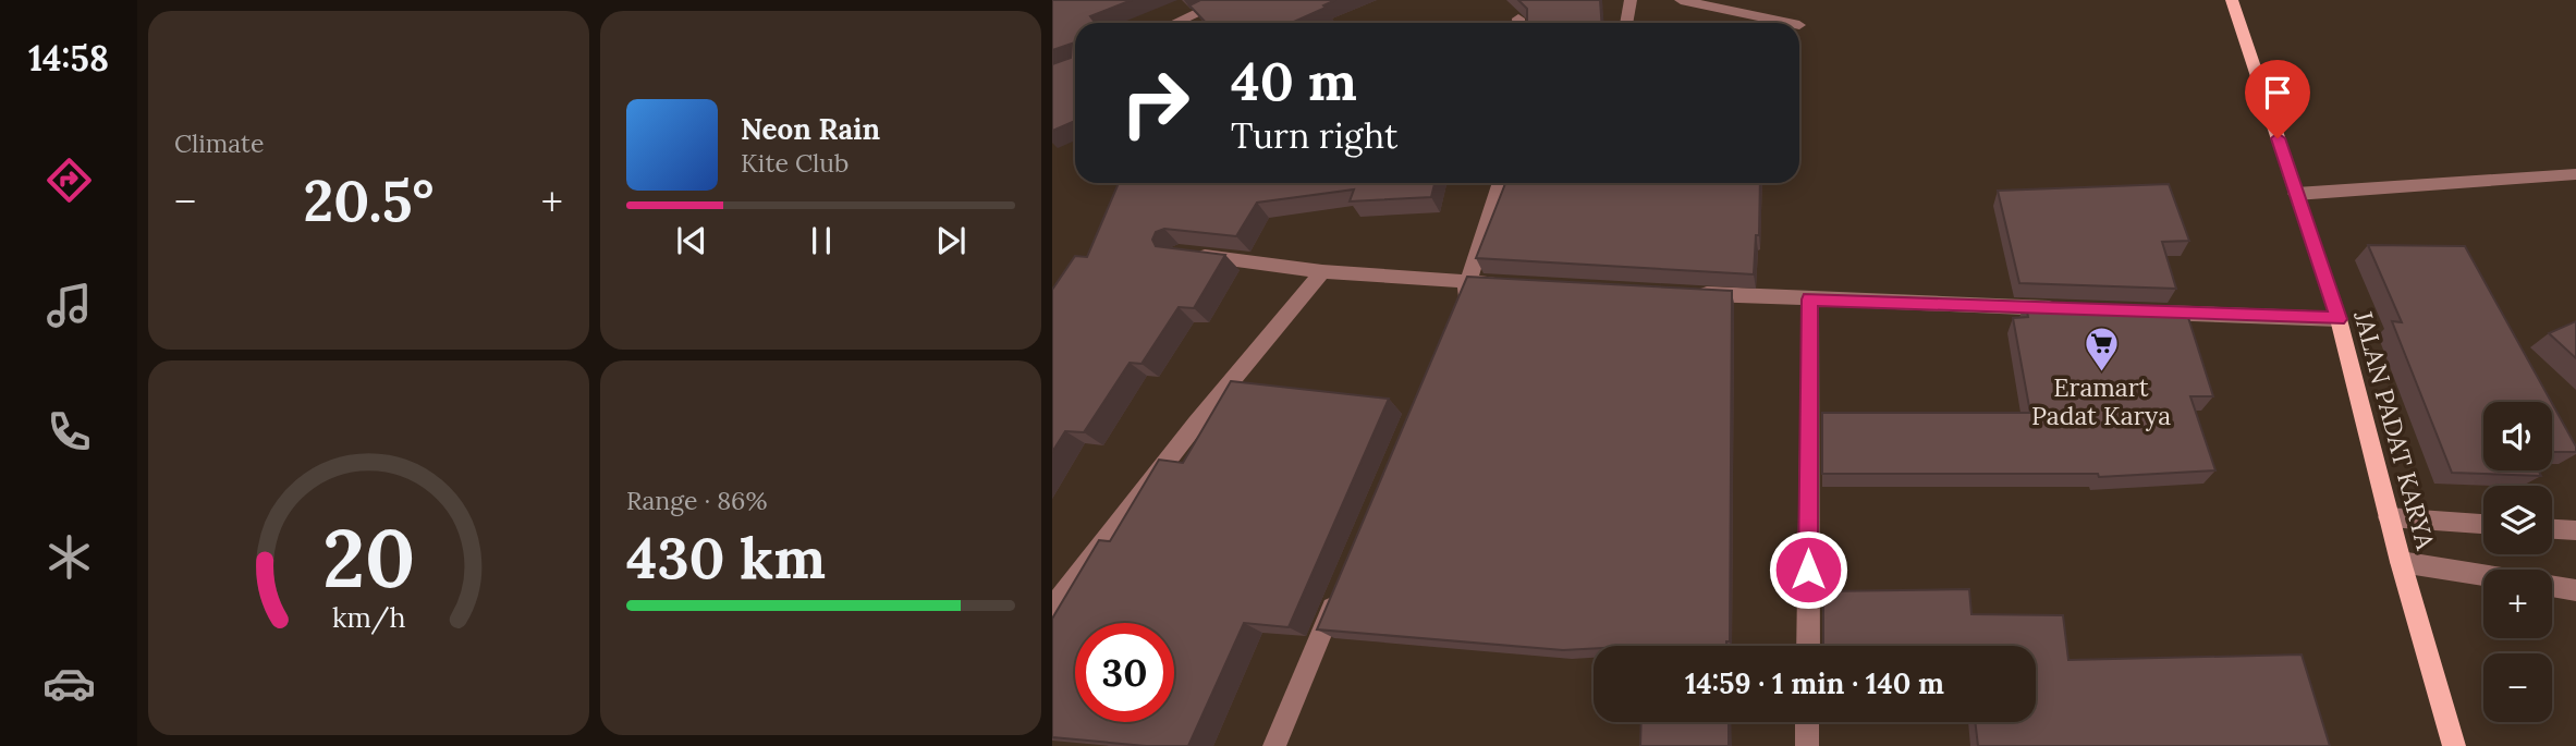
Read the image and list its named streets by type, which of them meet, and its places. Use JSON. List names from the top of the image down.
{
  "streets": {
    "main road": ["JALAN PADAT KARYA"]
  },
  "places": {
    "supermarket": ["Eramart Padat Karya"]
  },
  "page": {
    "tabs": "14:58",
    "tile": [
      "Climate",
      ["Range · 86%", "430 km"]
    ],
    "turn": ["40 m", "Turn right"],
    "song": ["Neon Rain", "Kite Club"],
    "heat": ["−", "20.5°", "+"],
    "map_buttons": ["+", "−"],
    "limit": "30",
    "trip": "14:59 · 1 min · 140 m",
    "gauge": ["20", "km/h"]
  }
}
